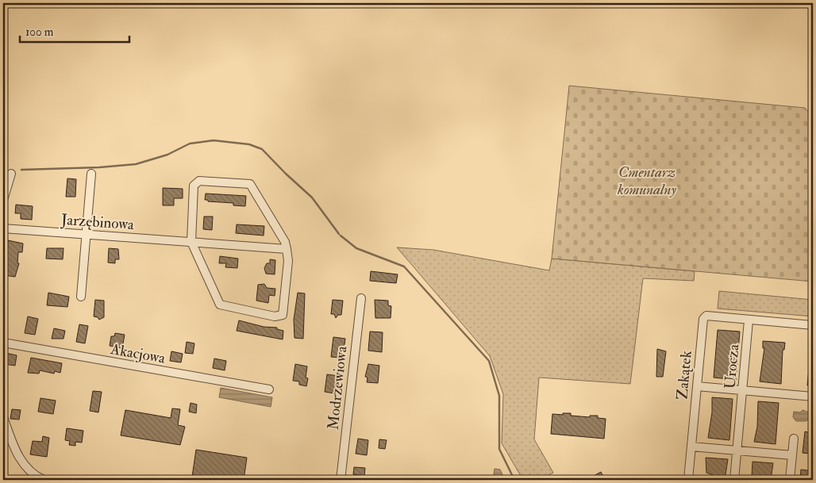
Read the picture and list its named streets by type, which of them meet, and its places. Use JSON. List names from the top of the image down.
{
  "streets": {
    "street": [
      "Jarzębinowa",
      "Akacjowa",
      "Urocza",
      "Zakątek",
      "Modrzewiowa"
    ]
  },
  "crossings": [
    ["Urocza", "Zakątek"]
  ],
  "parks": ["Cmentarz komunalny"],
  "scale_bar": "100 m"
}
